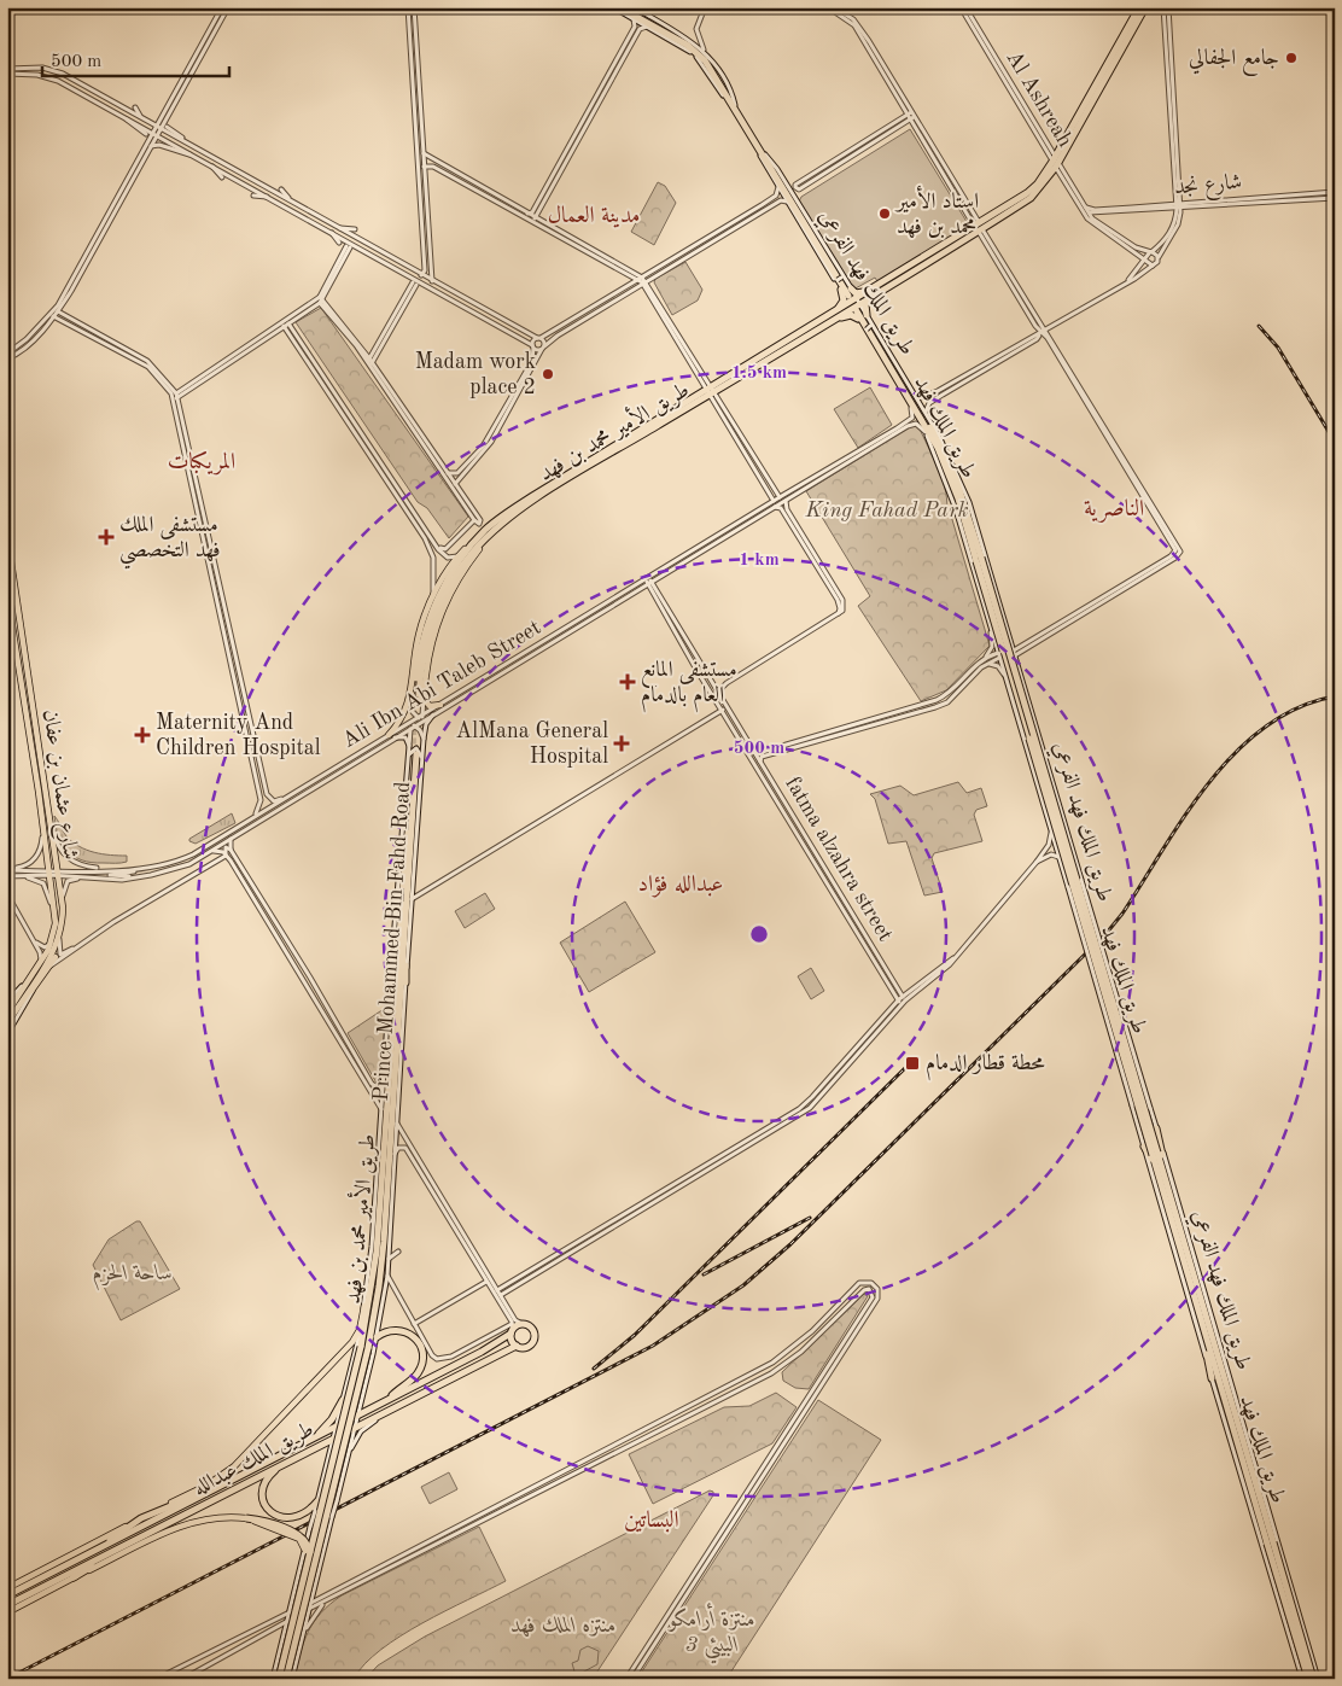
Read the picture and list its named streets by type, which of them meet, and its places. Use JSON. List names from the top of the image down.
{
  "streets": {
    "highway": ["طريق الملك فهد", "طريق الأمير محمد بن فهد", "طريق الملك عبدالله"],
    "main road": ["شارع عثمان بن عفان"],
    "street": [
      "Al Ashreah",
      "شارع نجد",
      "طريق الملك فهد الفرعي",
      "Ali Ibn Abi Taleb Street",
      "fatma alzahra street",
      "Prince Mohammed Bin Fahd Road"
    ]
  },
  "crossings": [
    ["Al Ashreah", "شارع نجد"],
    ["Al Ashreah", "طريق الأمير محمد بن فهد"],
    ["طريق الملك فهد الفرعي", "طريق الملك فهد"],
    ["طريق الملك فهد الفرعي", "طريق الأمير محمد بن فهد"],
    ["طريق الملك فهد", "طريق الأمير محمد بن فهد"],
    ["طريق الأمير محمد بن فهد", "Prince Mohammed Bin Fahd Road"],
    ["Ali Ibn Abi Taleb Street", "شارع عثمان بن عفان"],
    ["Ali Ibn Abi Taleb Street", "fatma alzahra street"],
    ["Ali Ibn Abi Taleb Street", "Prince Mohammed Bin Fahd Road"],
    ["Prince Mohammed Bin Fahd Road", "طريق الملك عبدالله"]
  ],
  "districts": [
    "مدينة العمال",
    "المريكبات",
    "الناصرية",
    "عبدالله فؤاد",
    "البساتين"
  ],
  "parks": [
    "King Fahad Park",
    "ساحة الحزم",
    "منتزة أرامكو البيئي 3",
    "منتزه الملك فهد"
  ],
  "places": {
    "other": ["جامع الجفالي", "استاد الأمير محمد بن فهد", "Madam work place 2"],
    "health": [
      "مستشفى الملك فهد التخصصي",
      "مستشفى المانع العام بالدمام",
      "Maternity And Children Hospital",
      "AlMana General Hospital"
    ],
    "transit": ["محطة قطار الدمام"]
  },
  "scale_bar": "500 m",
  "rings": ["1.5 km", "1 km", "500 m"]
}
